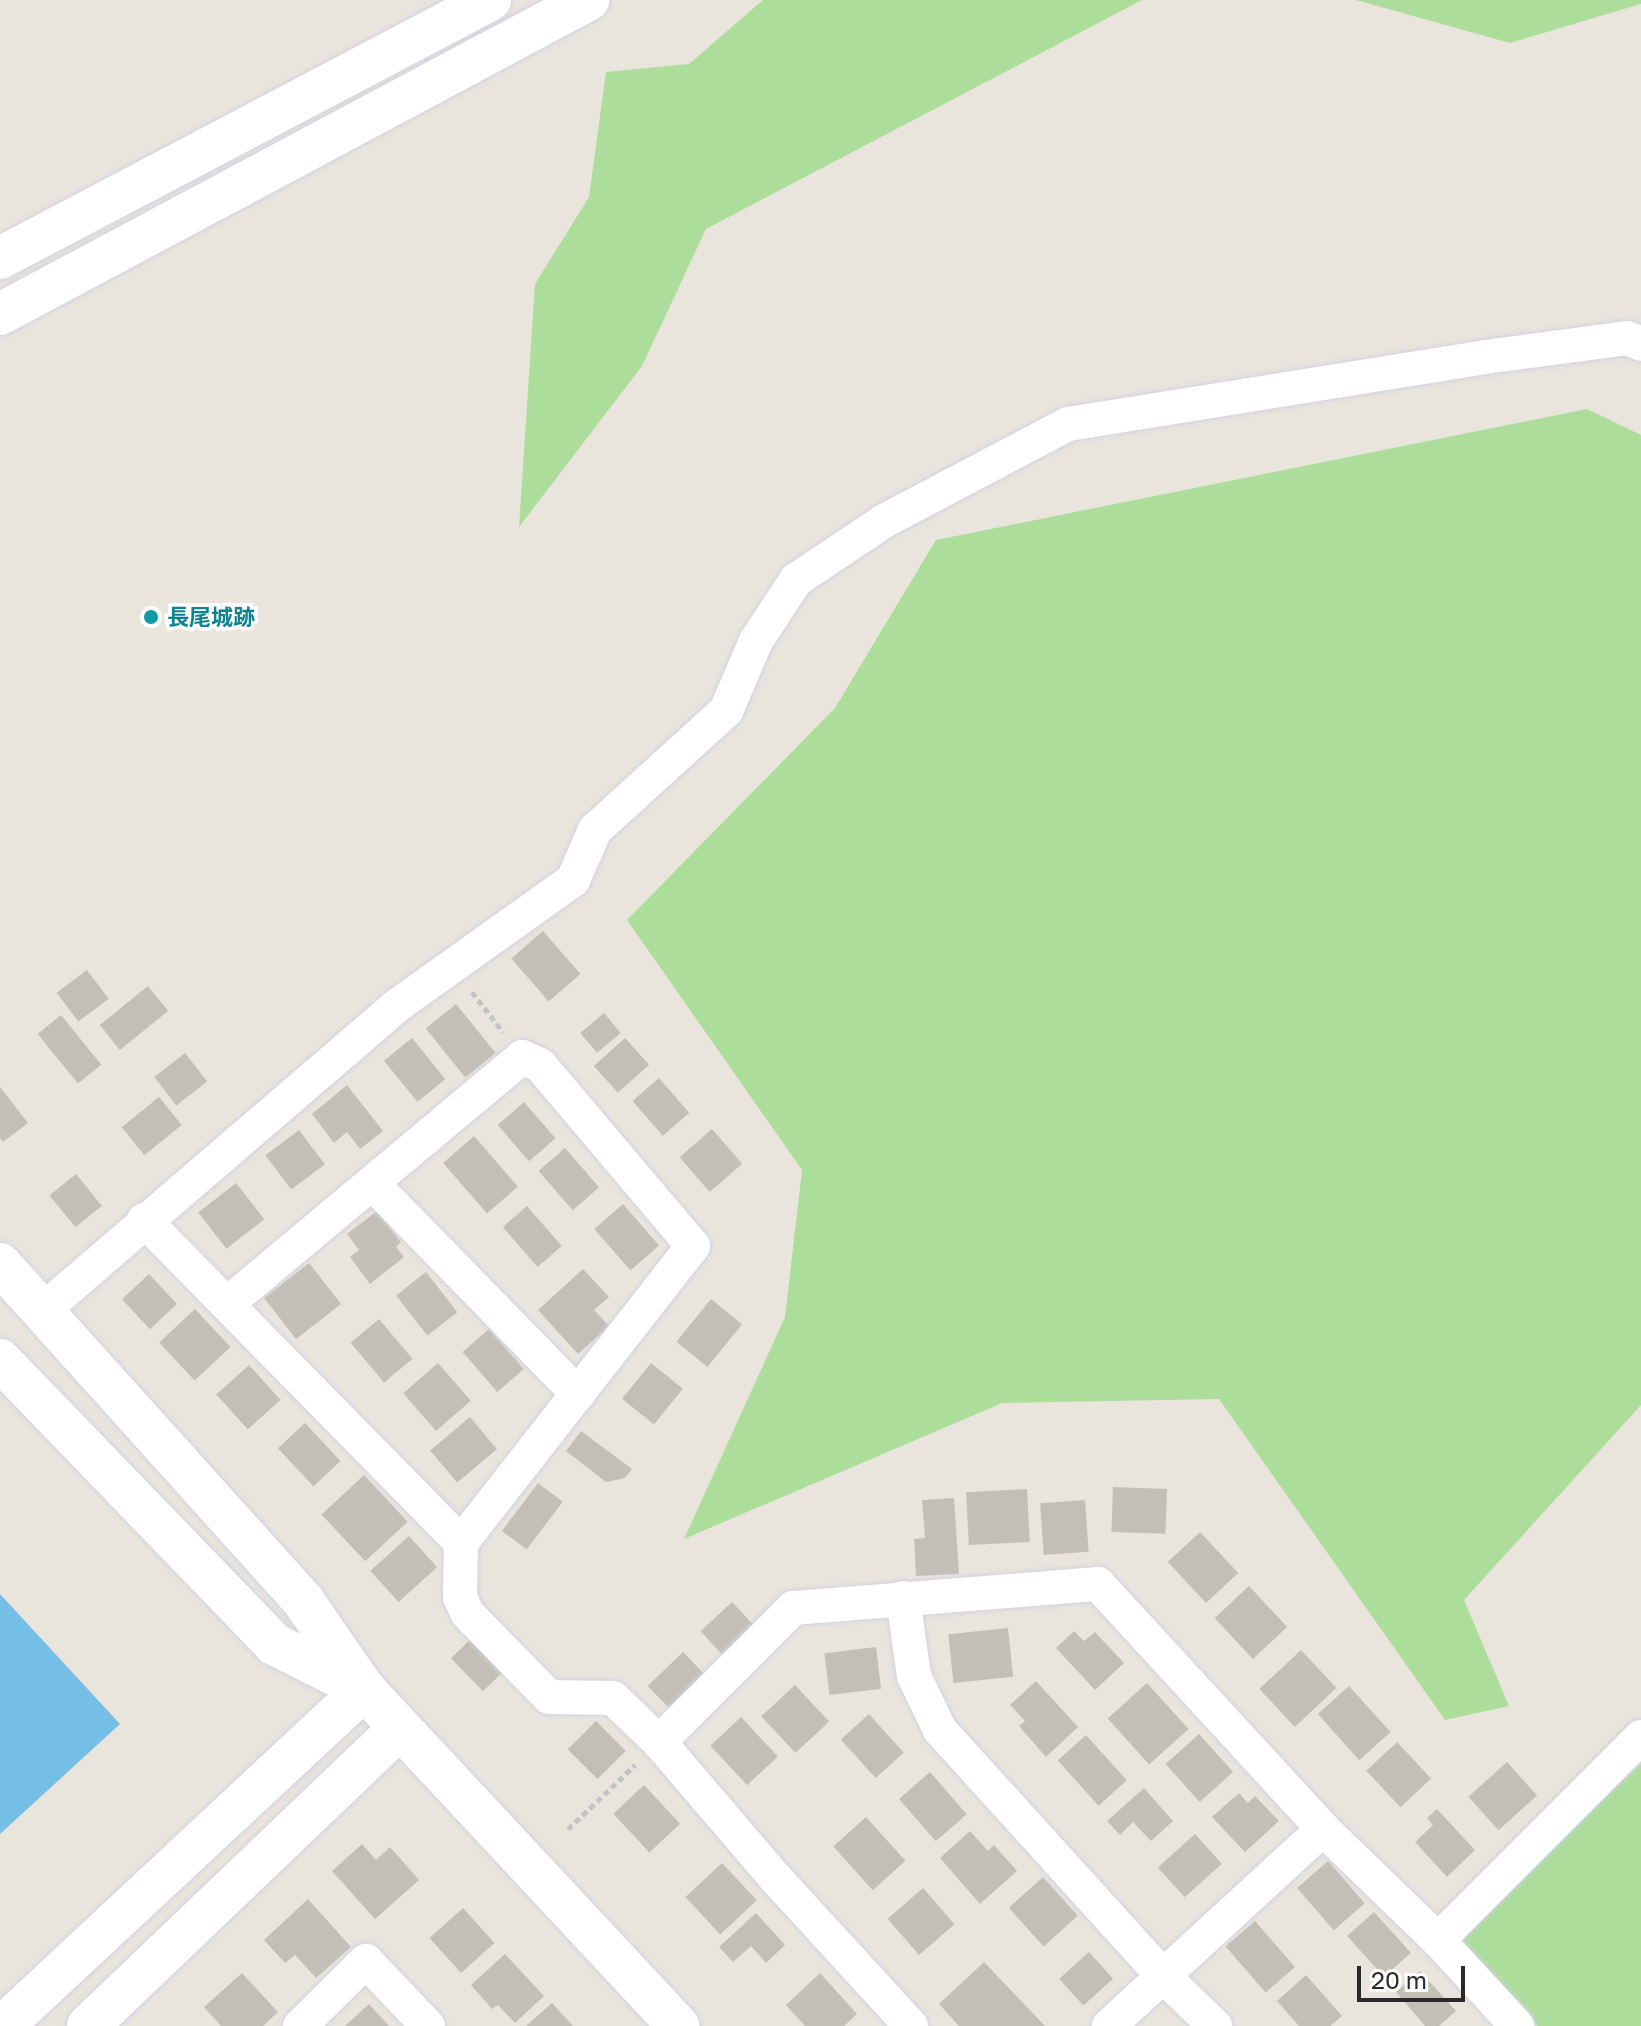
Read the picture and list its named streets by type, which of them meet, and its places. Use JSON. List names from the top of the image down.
{
  "places": ["長尾城跡"],
  "scale_bar": "20 m"
}
